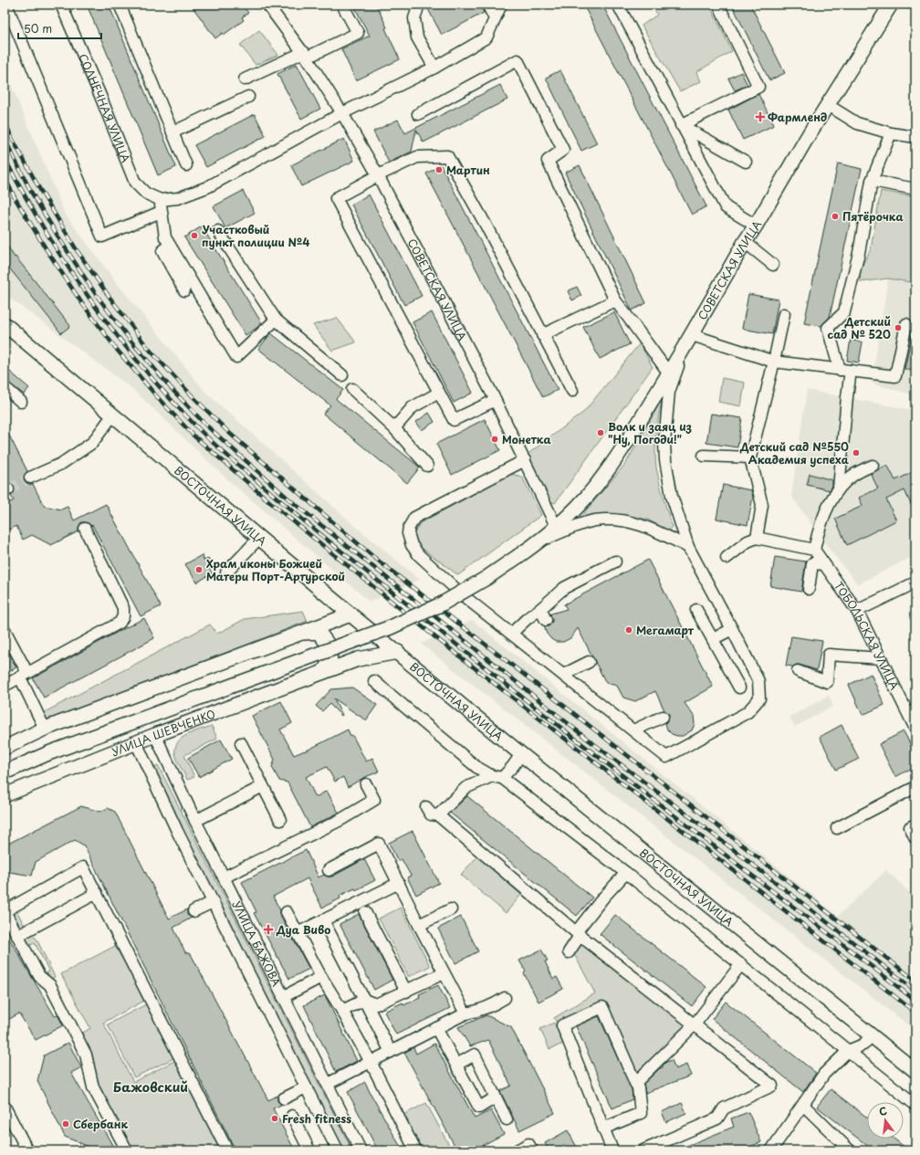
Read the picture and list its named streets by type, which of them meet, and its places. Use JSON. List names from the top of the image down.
{
  "streets": {
    "main road": ["СОВЕТСКАЯ УЛИЦА", "ВОСТОЧНАЯ УЛИЦА", "УЛИЦА ШЕВЧЕНКО"],
    "street": ["СОЛНЕЧНАЯ УЛИЦА", "ТОБОЛЬСКАЯ УЛИЦА", "УЛИЦА БАЖОВА"]
  },
  "crossings": [
    ["ВОСТОЧНАЯ УЛИЦА", "УЛИЦА ШЕВЧЕНКО"],
    ["УЛИЦА ШЕВЧЕНКО", "УЛИЦА БАЖОВА"]
  ],
  "districts": ["Бажовский"],
  "places": {
    "health": ["Фармленд", "Дуа Виво"],
    "other": [
      "Мартин",
      "Пятёрочка",
      "Участковый пункт полиции №4",
      "Детский сад № 520",
      "Волк и заяц из \"Ну, Погоди!\"",
      "Монетка",
      "Детский сад №550 Академия успеха",
      "Храм иконы Божией Матери Порт-Артурской",
      "Мегамарт",
      "Fresh fitness",
      "Сбербанк"
    ]
  },
  "scale_bar": "50 m",
  "north": "top"
}
